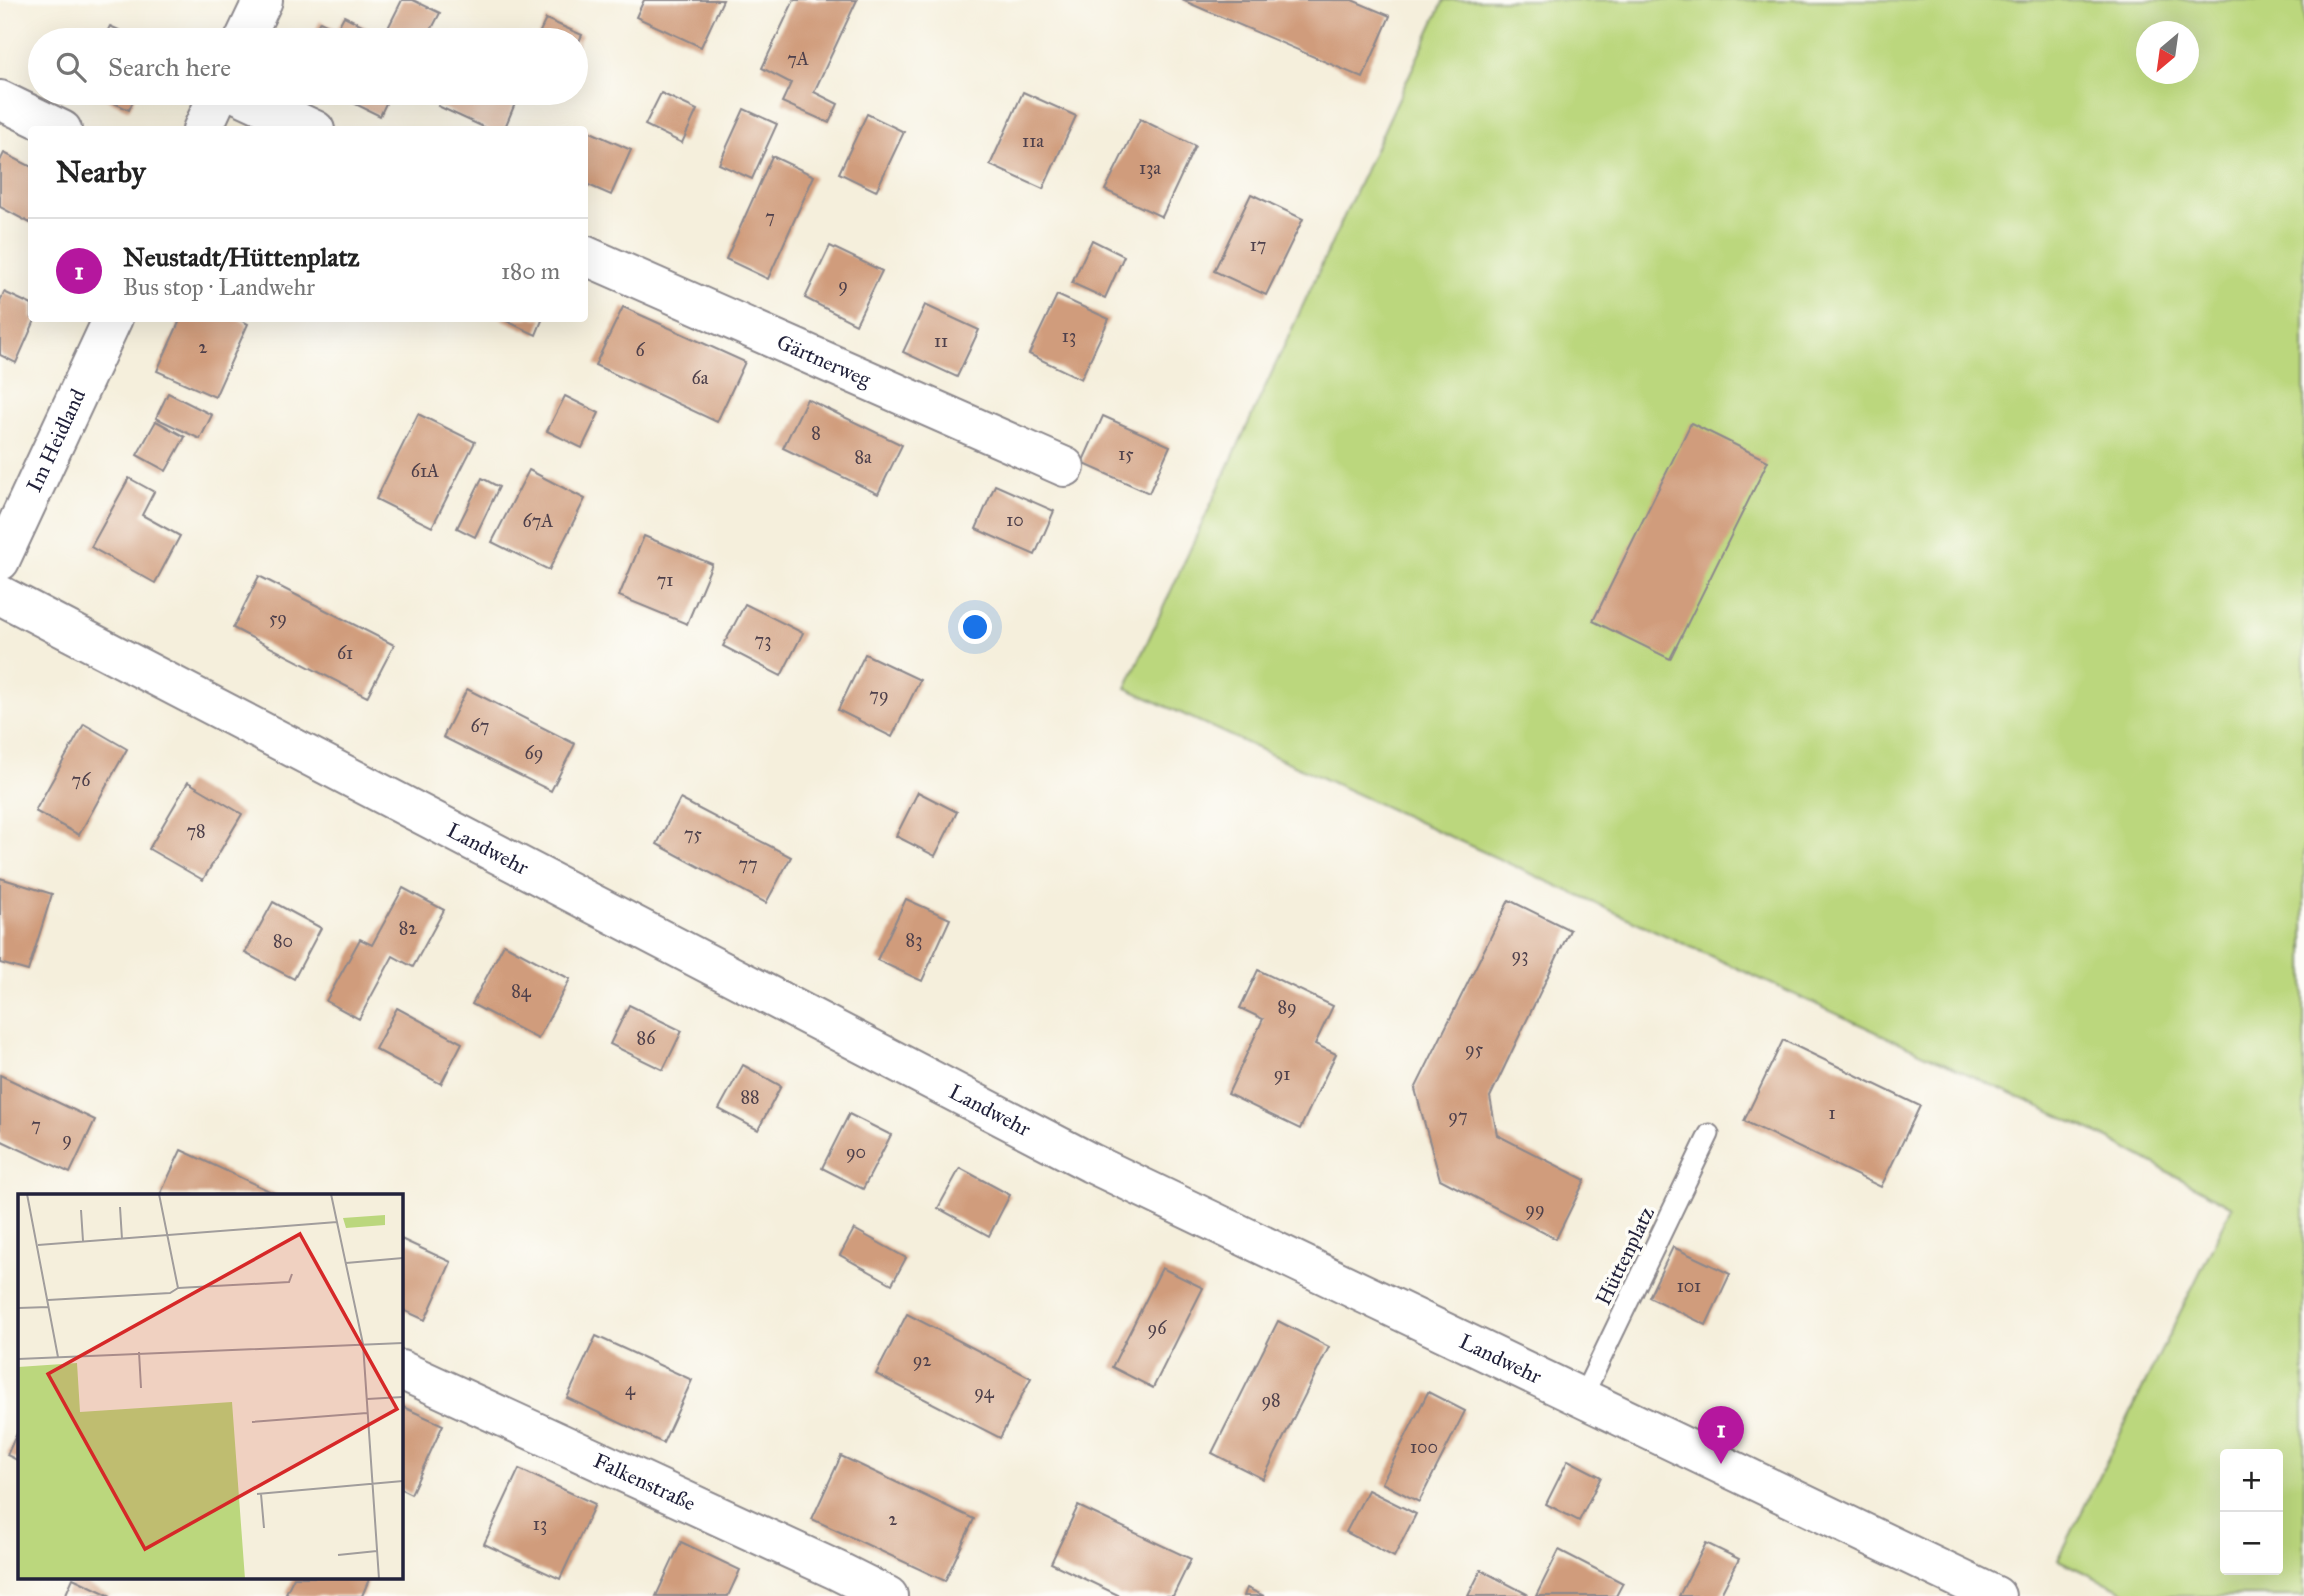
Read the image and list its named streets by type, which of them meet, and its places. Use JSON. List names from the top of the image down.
{
  "streets": {
    "street": [
      "Gärtnerweg",
      "Im Heidland",
      "Landwehr",
      "Falkenstraße"
    ],
    "lane": ["Hüttenplatz"]
  },
  "crossings": [
    ["Landwehr", "Hüttenplatz"]
  ],
  "house_numbers": [
    "7A",
    "11a",
    "13a",
    "7",
    "17",
    "9",
    "13",
    "11",
    "2",
    "6",
    "6a",
    "8",
    "15",
    "8a",
    "61A",
    "10",
    "67A",
    "71",
    "59",
    "73",
    "61",
    "79",
    "67",
    "69",
    "76",
    "78",
    "75",
    "77",
    "82",
    "83",
    "80",
    "93",
    "84",
    "89",
    "86",
    "95",
    "91",
    "88",
    "1",
    "97",
    "7",
    "9",
    "90",
    "99",
    "101",
    "96",
    "92",
    "4",
    "94",
    "98",
    "100",
    "2",
    "13"
  ],
  "north": "bottom left",
  "page": {
    "search": "Search here",
    "heading": "Nearby",
    "list": [
      {
        "mark": "1",
        "name": "Neustadt/Hüttenplatz",
        "note": "Bus stop · Landwehr",
        "value": "180 m"
      }
    ],
    "pins": "1",
    "map_buttons": ["+", "−"]
  }
}
